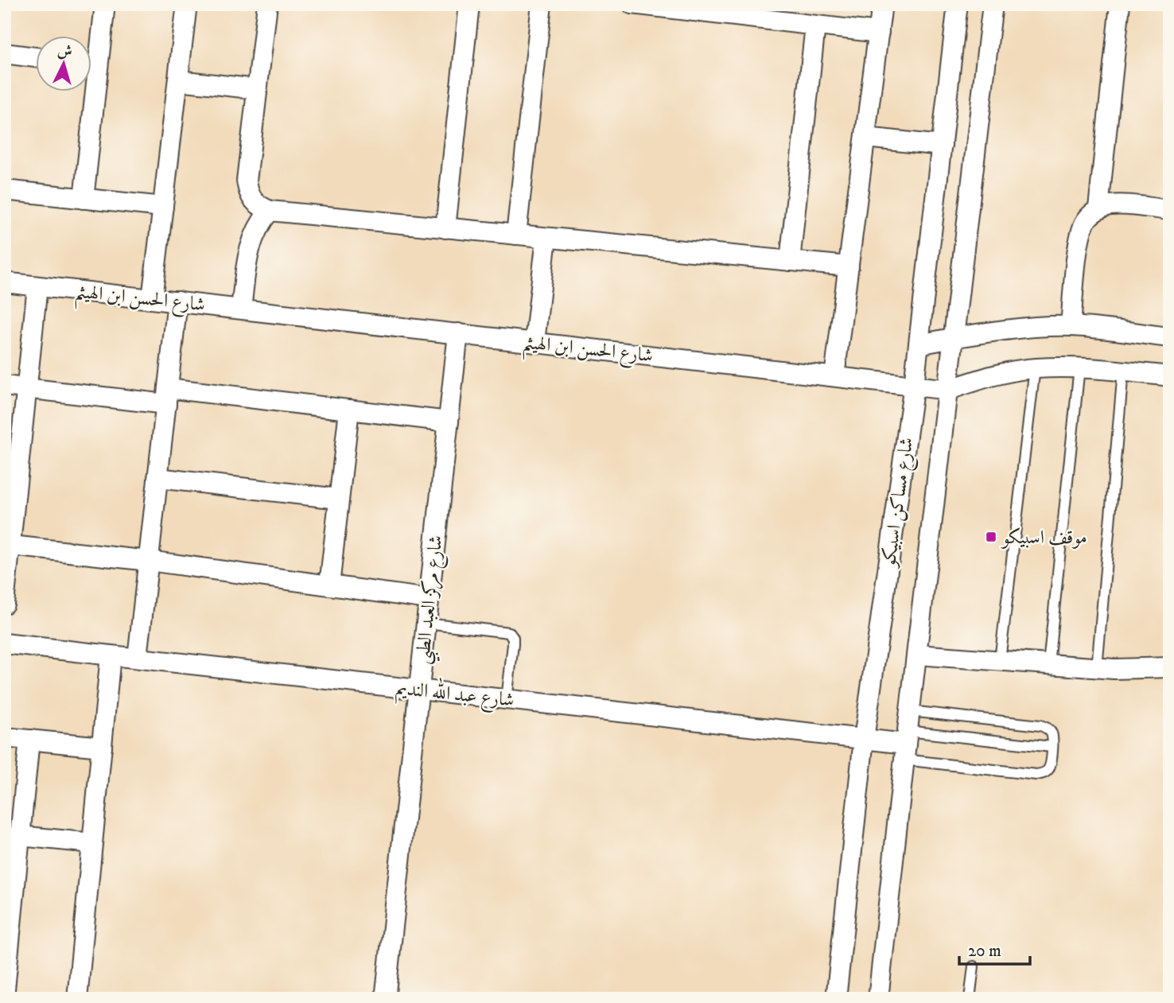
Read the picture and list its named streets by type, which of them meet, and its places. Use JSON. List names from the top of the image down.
{
  "streets": {
    "street": [
      "شارع الحسن ابن الهيثم",
      "شارع مساكن اسبيكو",
      "شارع مركز العبد الطبي",
      "شارع عبد الله النديم"
    ]
  },
  "crossings": [
    ["شارع الحسن ابن الهيثم", "شارع مساكن اسبيكو"],
    ["شارع الحسن ابن الهيثم", "شارع مركز العبد الطبي"],
    ["شارع مساكن اسبيكو", "شارع عبد الله النديم"],
    ["شارع مركز العبد الطبي", "شارع عبد الله النديم"]
  ],
  "places": {
    "transit": ["موقف اسبيكو"]
  },
  "scale_bar": "20 m",
  "north": "top"
}
